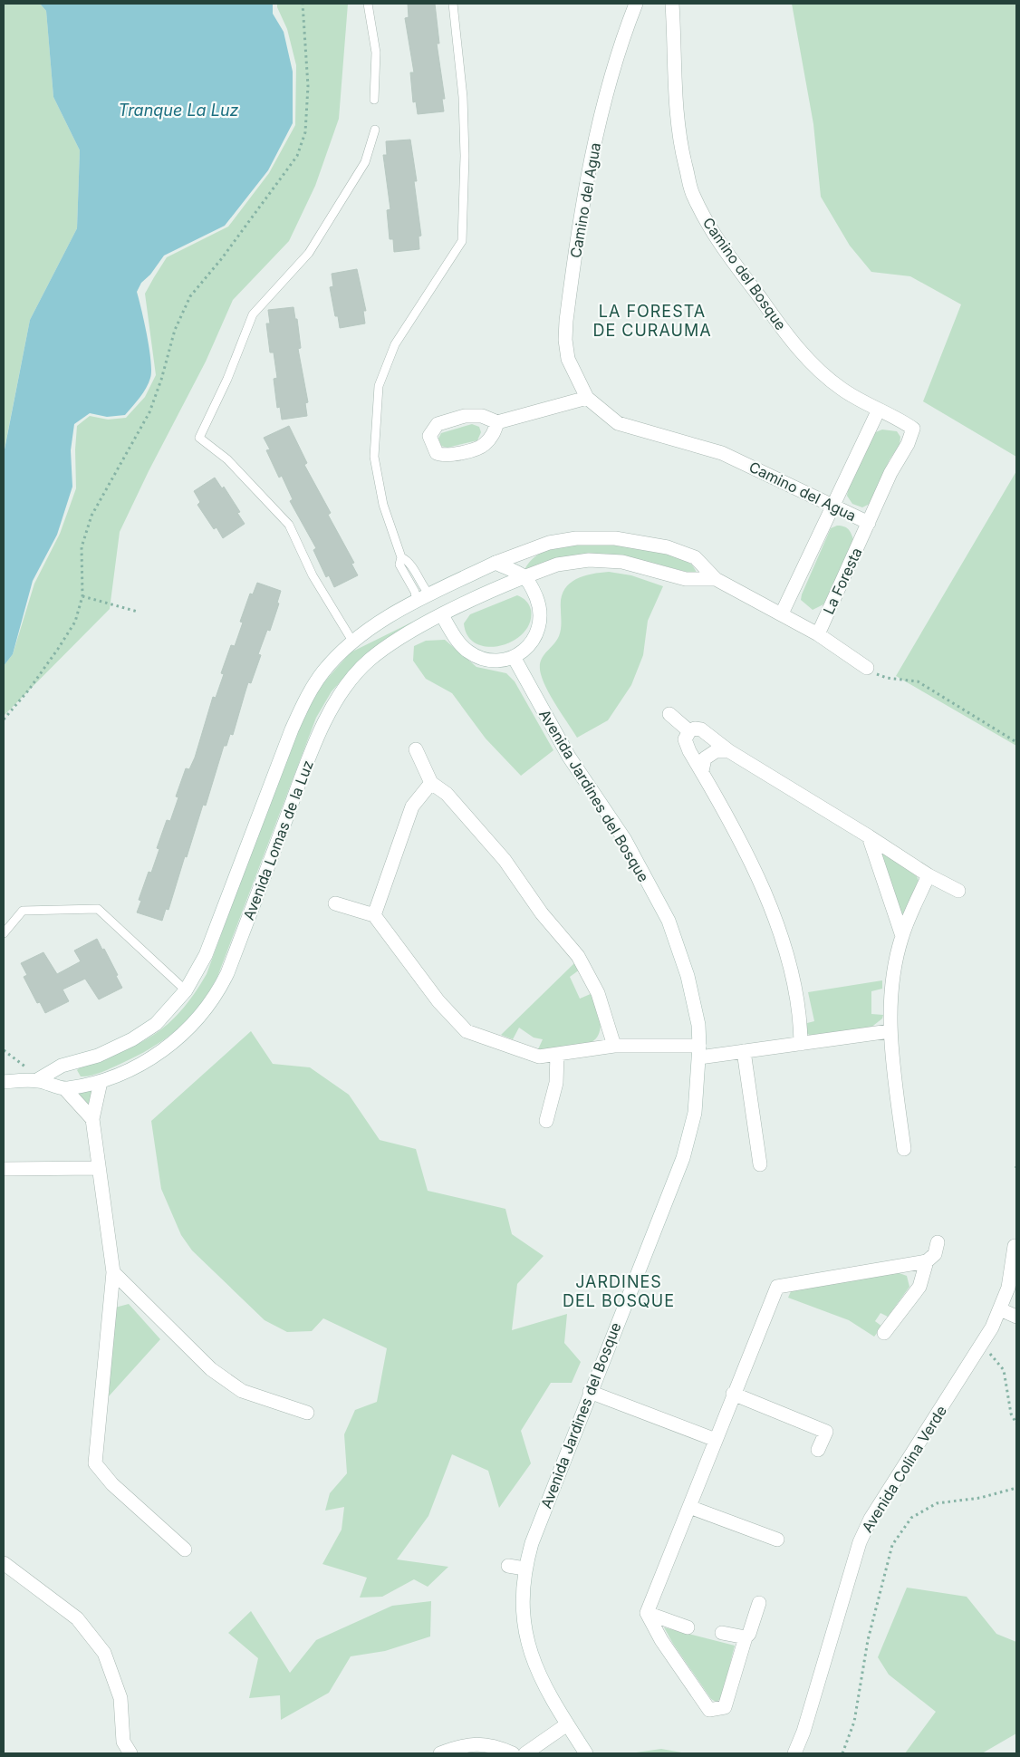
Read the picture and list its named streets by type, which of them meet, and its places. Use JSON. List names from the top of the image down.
{
  "streets": {
    "street": [
      "Camino del Agua",
      "Camino del Bosque",
      "La Foresta",
      "Avenida Jardines del Bosque",
      "Avenida Lomas de la Luz",
      "Avenida Colina Verde"
    ]
  },
  "crossings": [
    ["Camino del Agua", "La Foresta"],
    ["Camino del Bosque", "La Foresta"],
    ["La Foresta", "Avenida Lomas de la Luz"],
    ["Avenida Jardines del Bosque", "Avenida Lomas de la Luz"]
  ],
  "districts": ["LA FORESTA DE CURAUMA", "JARDINES DEL BOSQUE"],
  "water": ["Tranque La Luz"]
}
